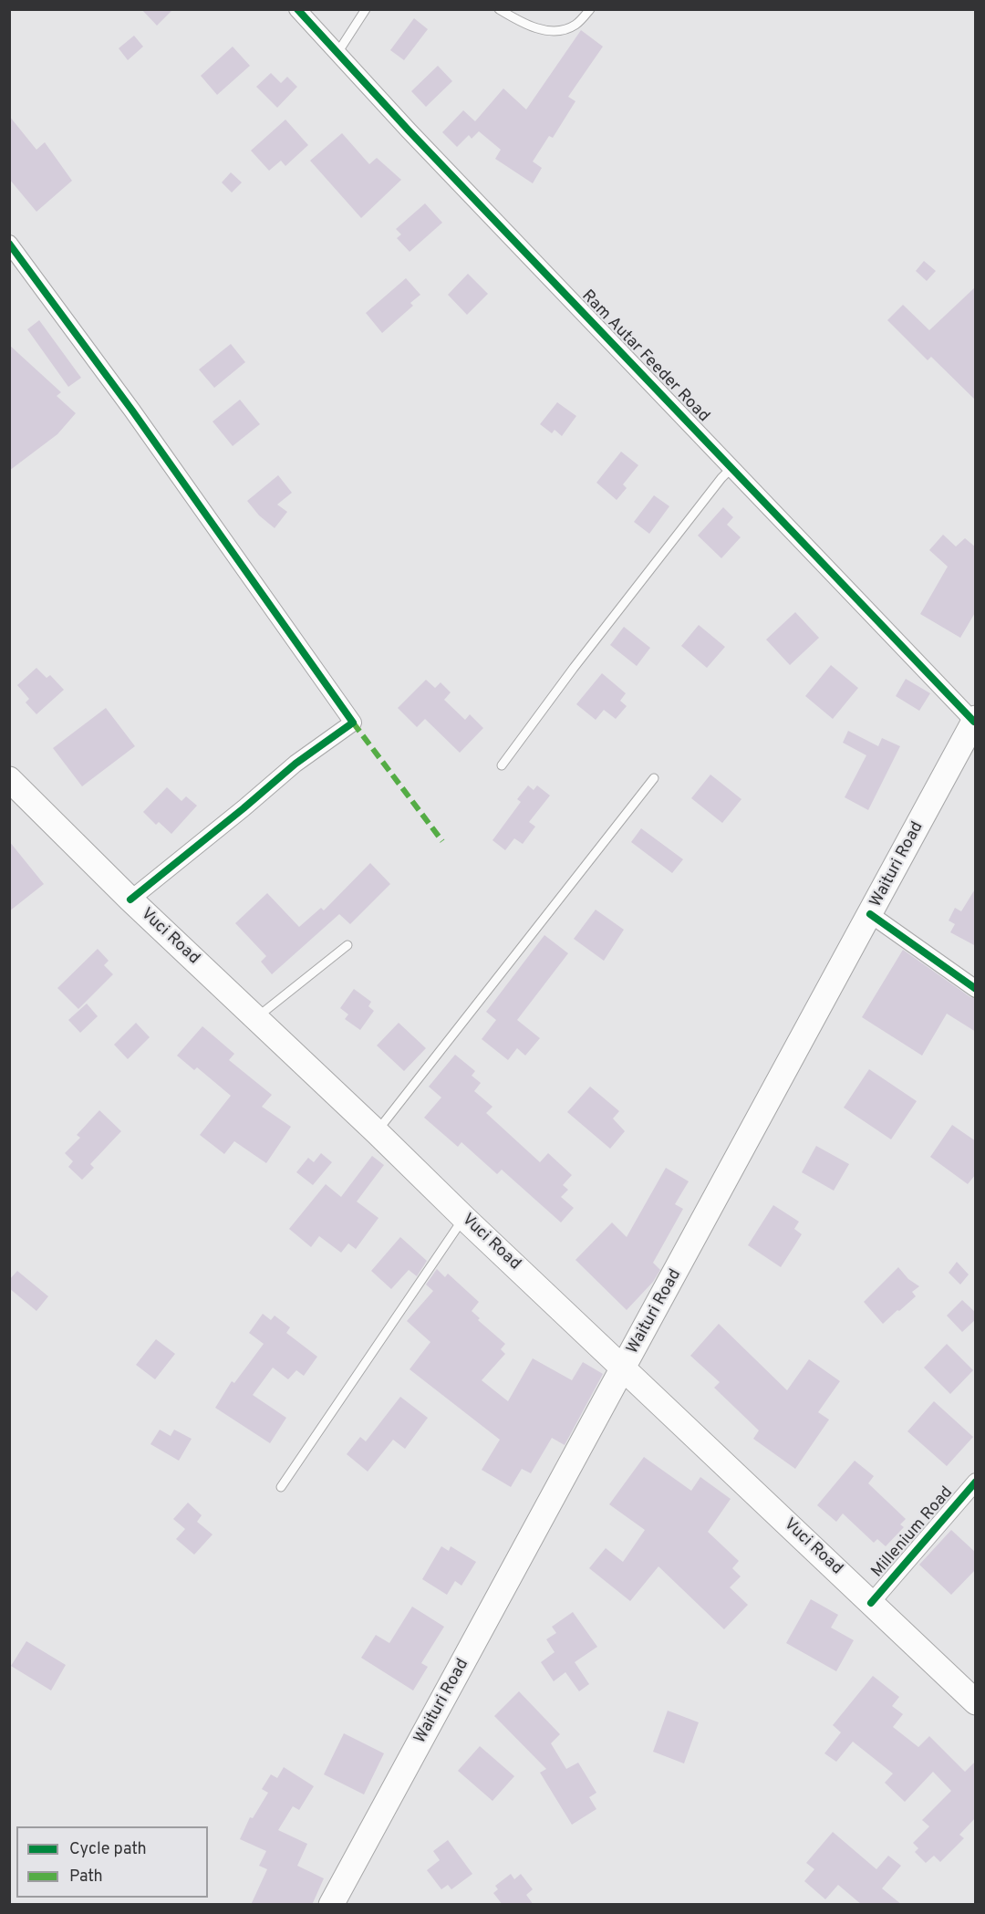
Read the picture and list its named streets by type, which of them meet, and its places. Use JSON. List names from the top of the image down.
{
  "streets": {
    "main road": ["Waituri Road", "Vuci Road"],
    "street": ["Ram Autar Feeder Road", "Millenium Road"]
  },
  "crossings": [
    ["Ram Autar Feeder Road", "Waituri Road"],
    ["Waituri Road", "Vuci Road"],
    ["Vuci Road", "Millenium Road"]
  ],
  "legend": ["Cycle path", "Path"]
}
